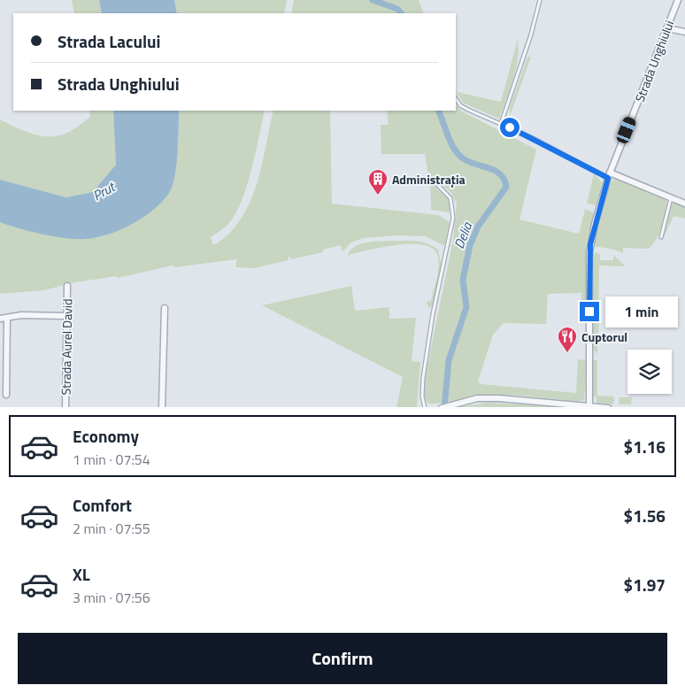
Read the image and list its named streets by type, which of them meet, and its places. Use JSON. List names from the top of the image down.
{
  "streets": {
    "street": ["Strada Unghiului", "Strada Aurel David"]
  },
  "water": ["Prut", "Delia"],
  "places": {
    "building": ["Administrația"],
    "restaurant": ["Cuptorul"]
  },
  "page": {
    "banner": ["Strada Lacului", "Strada Unghiului"],
    "bubble": "1 min",
    "list": [
      {
        "name": "Economy",
        "note": "1 min · 07:54",
        "value": "$1.16"
      },
      {
        "name": "Comfort",
        "note": "2 min · 07:55",
        "value": "$1.56"
      },
      {
        "name": "XL",
        "note": "3 min · 07:56",
        "value": "$1.97"
      }
    ],
    "buttons": "Confirm"
  }
}
